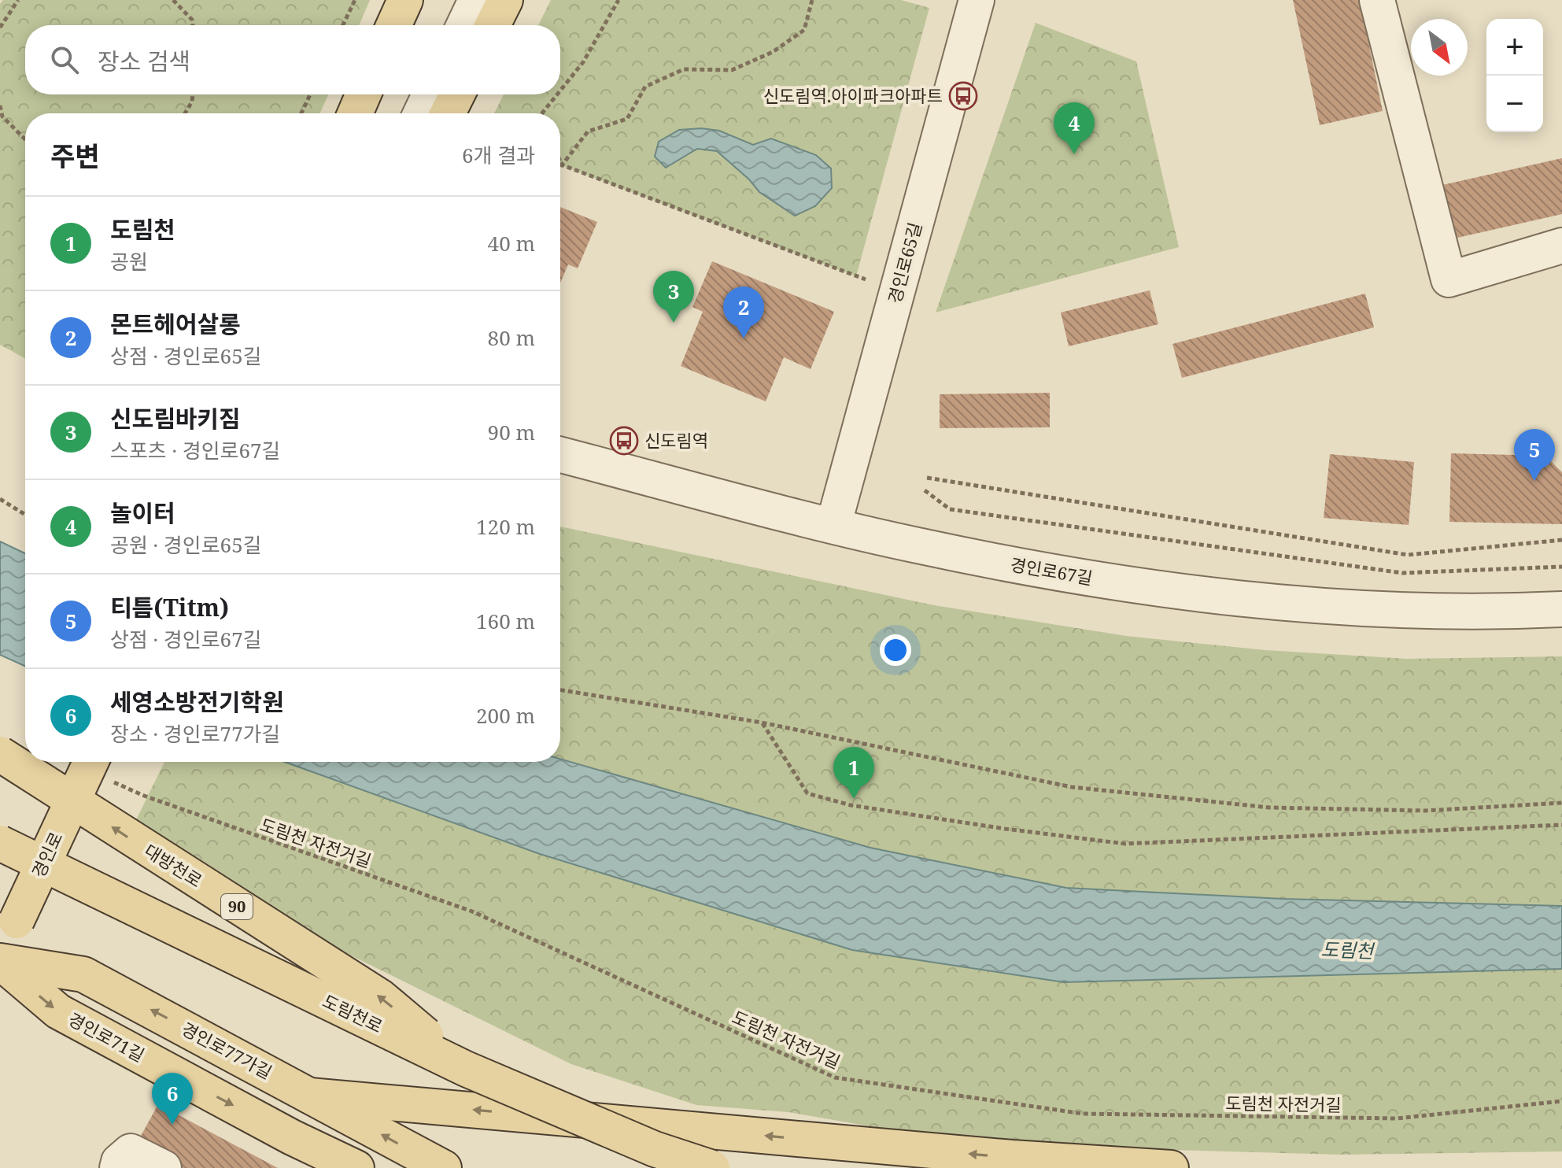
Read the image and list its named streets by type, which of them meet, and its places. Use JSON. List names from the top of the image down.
{
  "streets": {
    "main road": [
      "경인로",
      "대방천로",
      "90",
      "도림천로",
      "경인로71길",
      "경인로77가길"
    ],
    "street": ["경인로65길", "경인로67길"],
    "path": ["도림천 자전거길"]
  },
  "crossings": [
    ["경인로65길", "경인로67길"],
    ["도림천 자전거길", "경인로"],
    ["대방천로", "도림천로"],
    ["경인로71길", "경인로77가길"]
  ],
  "one_way": ["대방천로", "경인로71길"],
  "water": ["도림천"],
  "places": {
    "bus stop": ["신도림역.아이파크아파트", "신도림역"]
  },
  "north": "bottom right",
  "page": {
    "map_buttons": ["+", "−"],
    "search": "장소 검색",
    "pins": [
      "4",
      "3",
      "2",
      "5",
      "1",
      "6"
    ],
    "heading": ["주변", "6개 결과"],
    "list": [
      {
        "mark": "1",
        "name": "도림천",
        "note": "공원",
        "value": "40 m"
      },
      {
        "mark": "2",
        "name": "몬트헤어살롱",
        "note": "상점 · 경인로65길",
        "value": "80 m"
      },
      {
        "mark": "3",
        "name": "신도림바키짐",
        "note": "스포츠 · 경인로67길",
        "value": "90 m"
      },
      {
        "mark": "4",
        "name": "놀이터",
        "note": "공원 · 경인로65길",
        "value": "120 m"
      },
      {
        "mark": "5",
        "name": "티틈(Titm)",
        "note": "상점 · 경인로67길",
        "value": "160 m"
      },
      {
        "mark": "6",
        "name": "세영소방전기학원",
        "note": "장소 · 경인로77가길",
        "value": "200 m"
      }
    ]
  }
}
